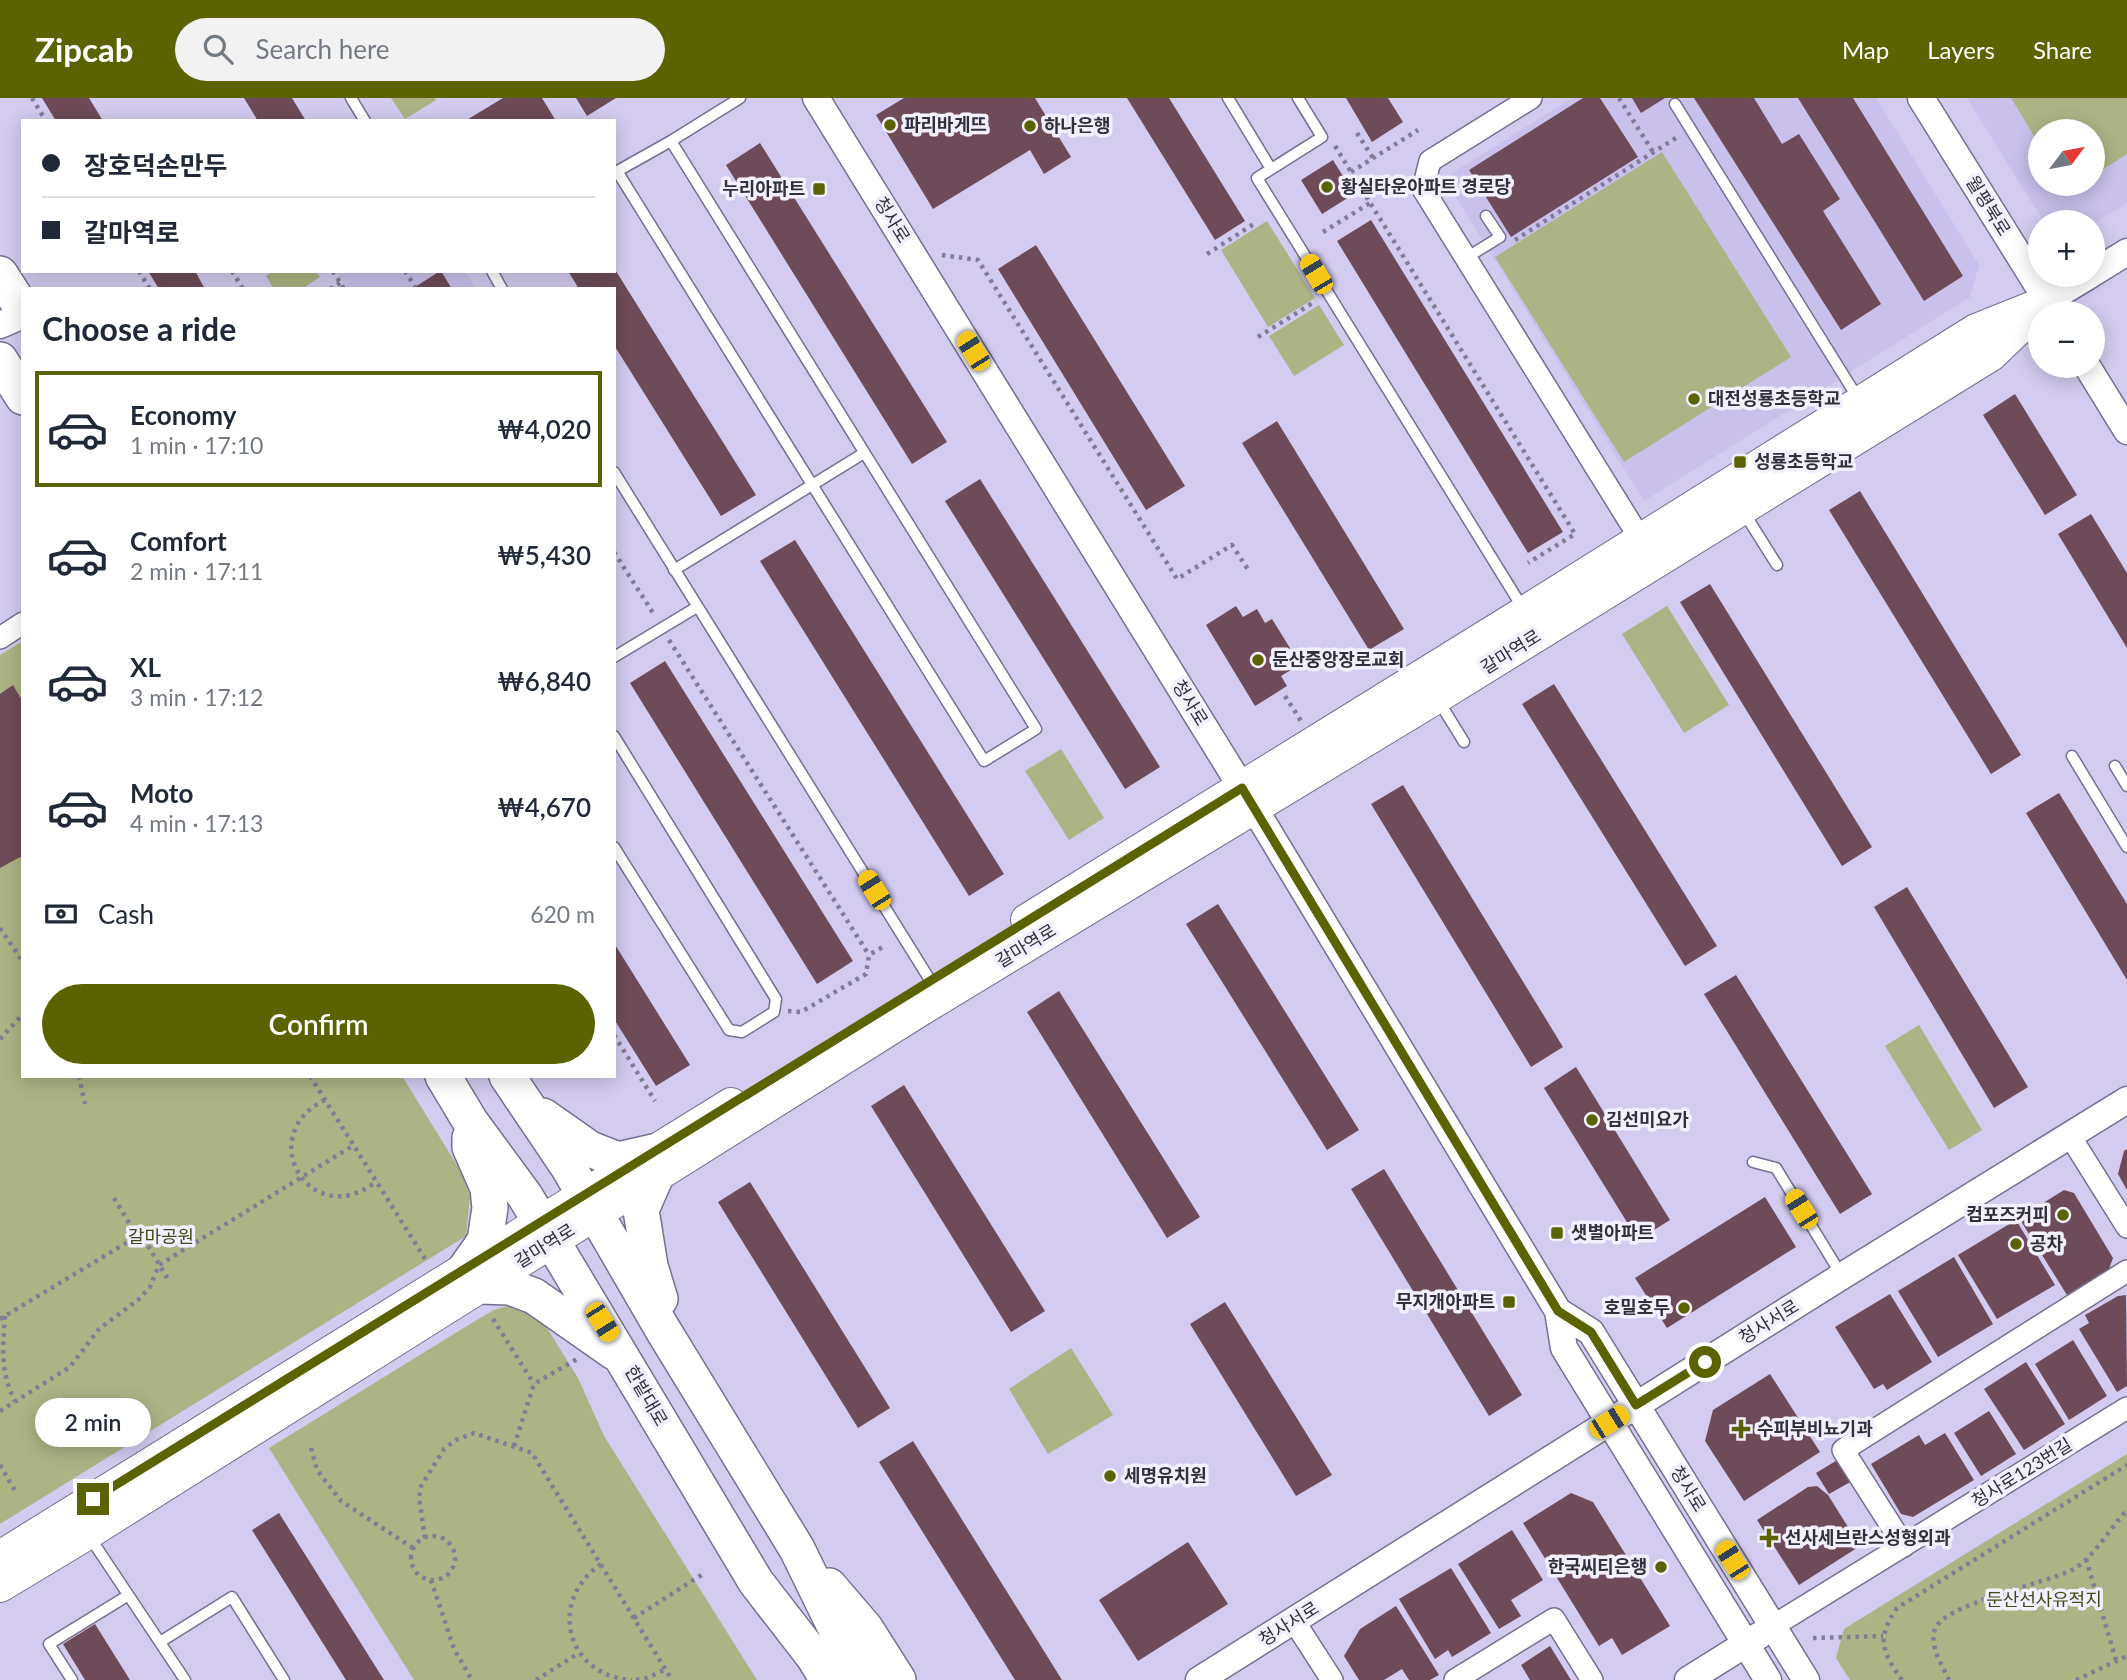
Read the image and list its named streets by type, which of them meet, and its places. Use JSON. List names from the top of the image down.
{
  "streets": {
    "main road": ["갈마역로", "한밭대로"],
    "street": [
      "월평북로",
      "청사로",
      "청사서로",
      "청사로123번길"
    ]
  },
  "crossings": [
    ["청사로", "갈마역로"],
    ["청사로", "청사서로"],
    ["청사로", "청사로123번길"],
    ["갈마역로", "한밭대로"]
  ],
  "parks": ["갈마공원", "둔산선사유적지"],
  "places": {
    "other": [
      "파리바게뜨",
      "하나은행",
      "황실타운아파트 경로당",
      "대전성룡초등학교",
      "둔산중앙장로교회",
      "김선미요가",
      "컴포즈커피",
      "공차",
      "호밀호두",
      "세명유치원",
      "한국씨티은행"
    ],
    "transit": [
      "누리아파트",
      "성룡초등학교",
      "샛별아파트",
      "무지개아파트"
    ],
    "health": ["수피부비뇨기과", "선사세브란스성형외과"]
  },
  "north": "top right",
  "page": {
    "header": "Zipcab",
    "search": "Search here",
    "nav": ["Map", "Layers", "Share"],
    "map_buttons": ["+", "−"],
    "banner": ["장호덕손만두", "갈마역로"],
    "heading": "Choose a ride",
    "list": [
      {
        "name": "Economy",
        "note": "1 min · 17:10",
        "value": "₩4,020"
      },
      {
        "name": "Comfort",
        "note": "2 min · 17:11",
        "value": "₩5,430"
      },
      {
        "name": "XL",
        "note": "3 min · 17:12",
        "value": "₩6,840"
      },
      {
        "name": "Moto",
        "note": "4 min · 17:13",
        "value": "₩4,670"
      }
    ],
    "pay": ["Cash", "620 m"],
    "buttons": "Confirm",
    "bubble": "2 min"
  }
}
